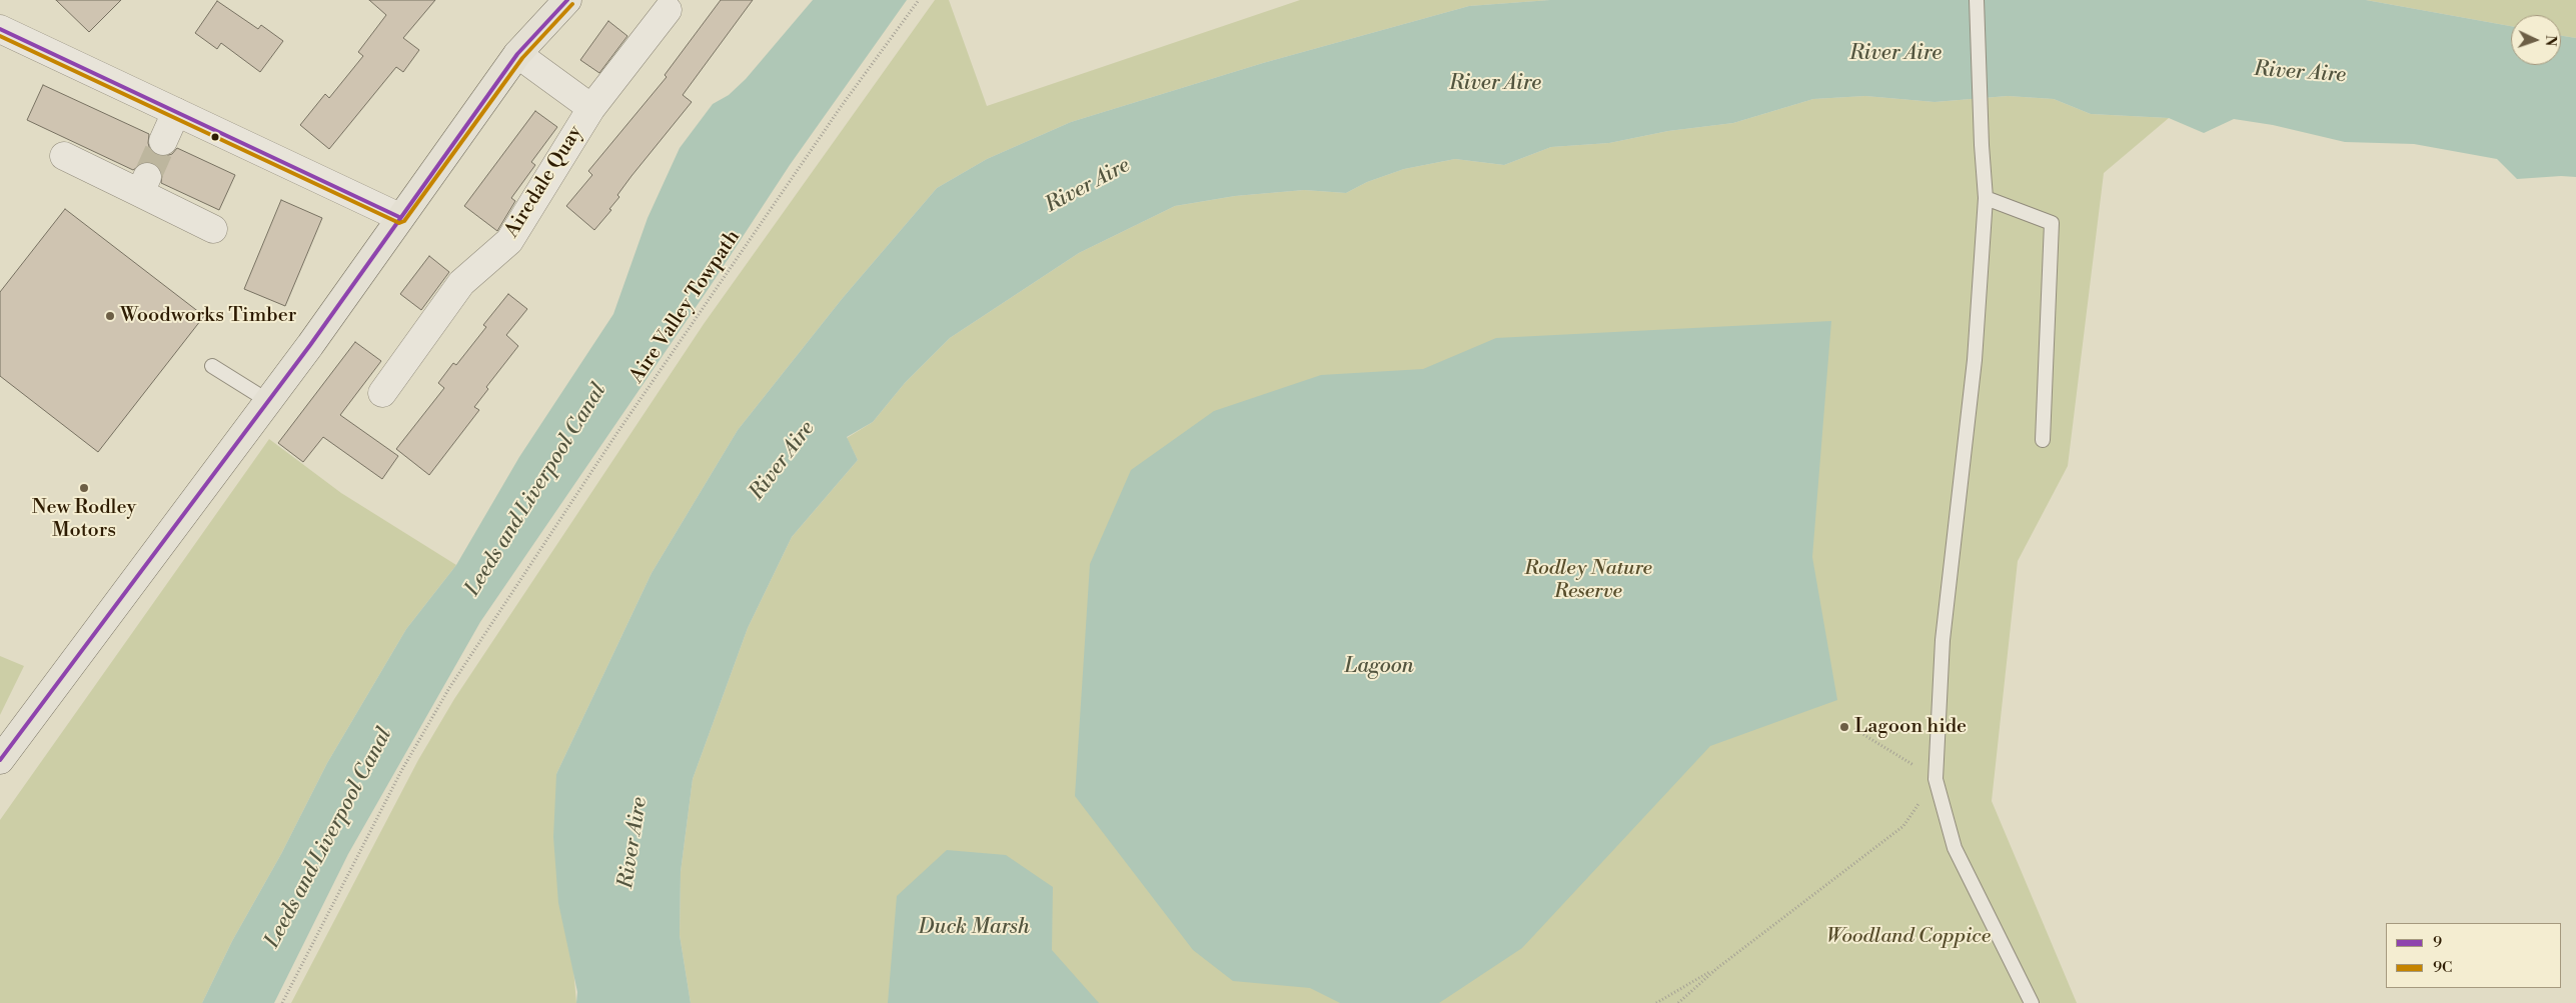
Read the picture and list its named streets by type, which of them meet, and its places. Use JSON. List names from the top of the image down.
{
  "streets": {
    "street": ["Airedale Quay"],
    "path": ["Aire Valley Towpath"]
  },
  "water": [
    "River Aire",
    "Leeds and Liverpool Canal",
    "Lagoon",
    "Duck Marsh"
  ],
  "parks": ["Rodley Nature Reserve", "Woodland Coppice"],
  "places": ["Woodworks Timber", "New Rodley Motors", "Lagoon hide"],
  "lines": ["transit line 9", "transit line 9C"],
  "legend": ["9", "9C"],
  "north": "right"
}
